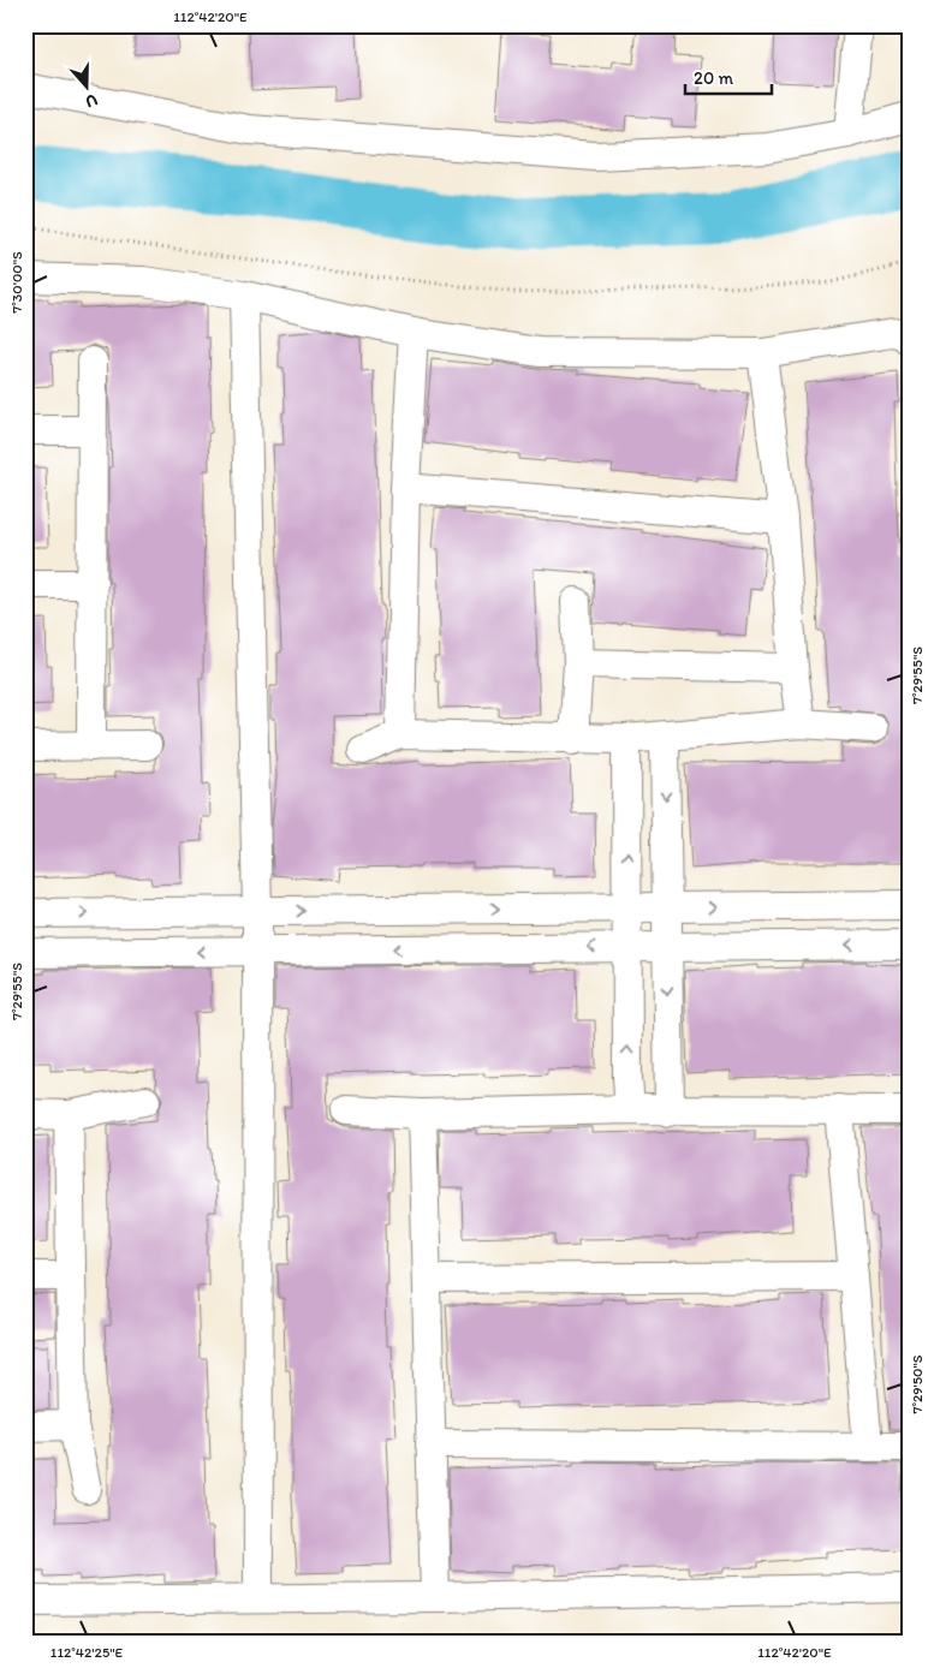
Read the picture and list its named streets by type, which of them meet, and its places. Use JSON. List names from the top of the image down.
{
  "scale_bar": "20 m",
  "north": "bottom",
  "coordinates": [
    "112°42'20\"E",
    "7°30'00\"S",
    "7°29'55\"S",
    "7°29'50\"S",
    "112°42'25\"E"
  ]
}
